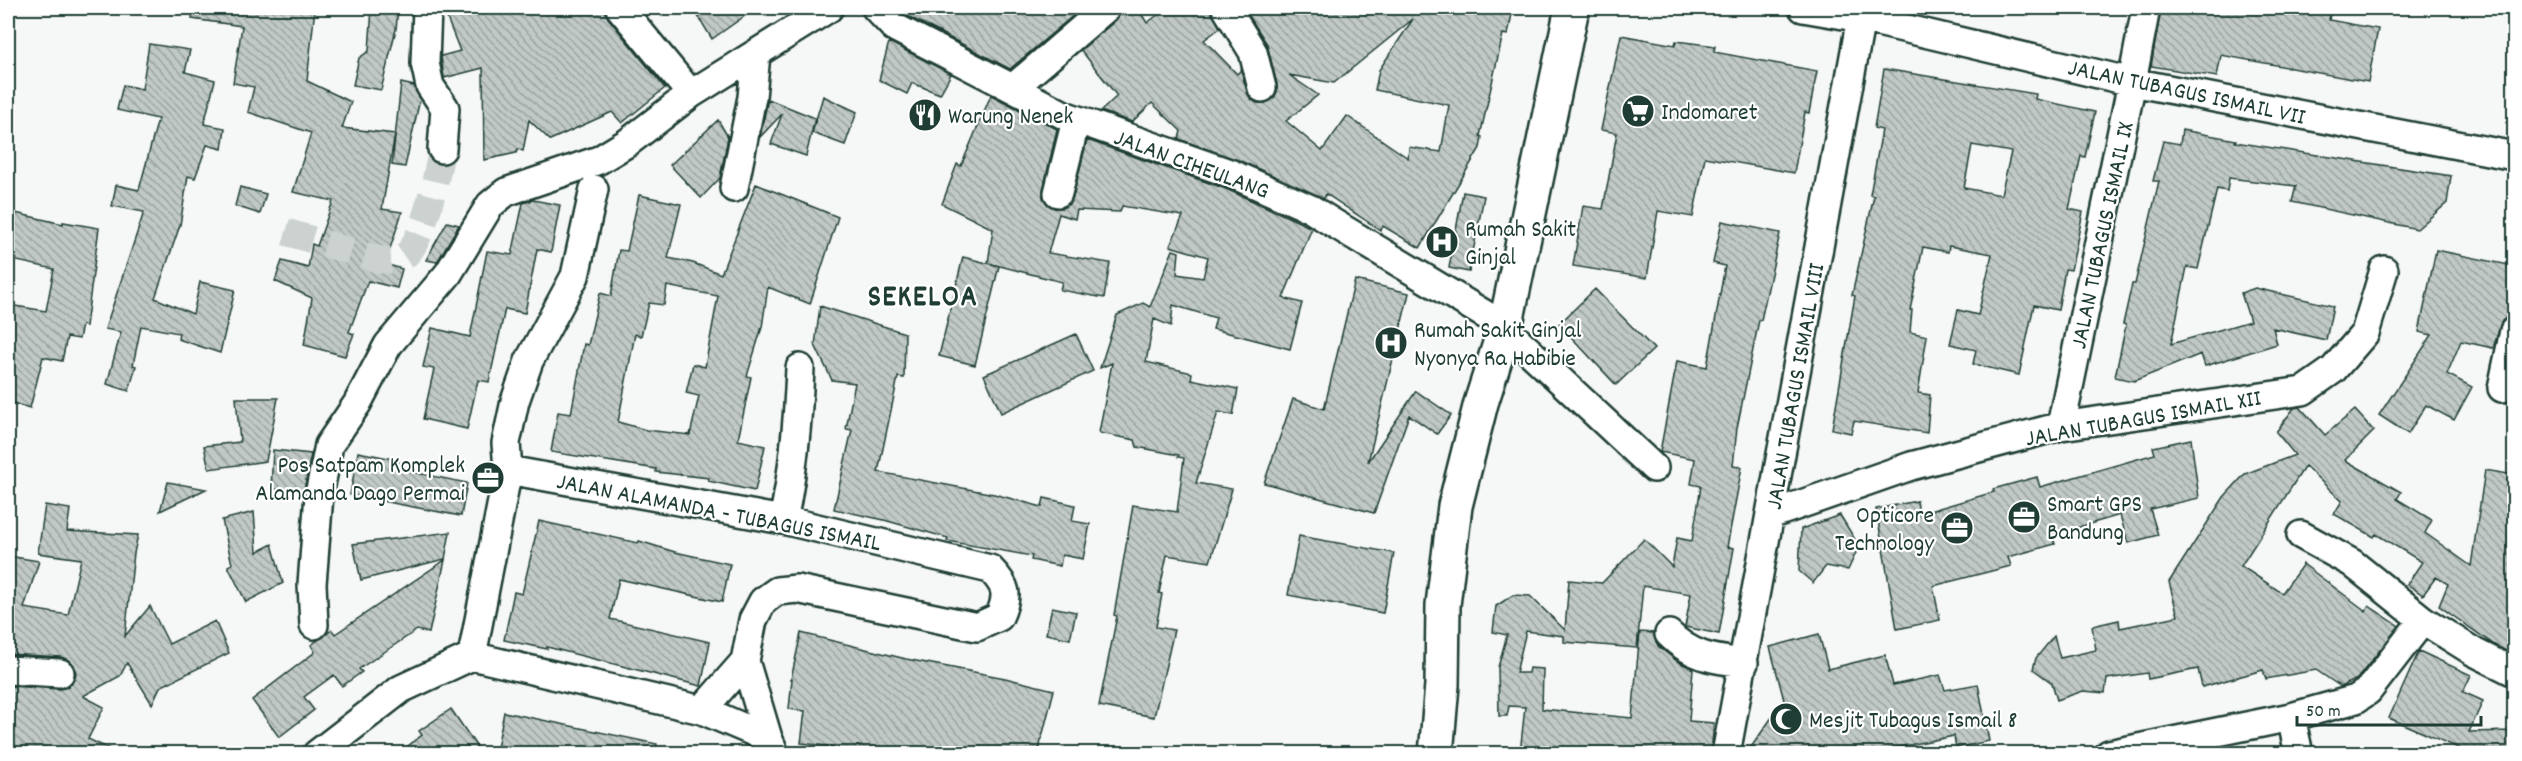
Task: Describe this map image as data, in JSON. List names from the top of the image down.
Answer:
{
  "streets": {
    "street": [
      "JALAN TUBAGUS ISMAIL VII",
      "JALAN CIHEULANG",
      "JALAN TUBAGUS ISMAIL IX",
      "JALAN TUBAGUS ISMAIL VIII",
      "JALAN TUBAGUS ISMAIL XII",
      "JALAN ALAMANDA - TUBAGUS ISMAIL"
    ]
  },
  "crossings": [
    ["JALAN TUBAGUS ISMAIL VII", "JALAN TUBAGUS ISMAIL IX"],
    ["JALAN TUBAGUS ISMAIL VII", "JALAN TUBAGUS ISMAIL VIII"],
    ["JALAN TUBAGUS ISMAIL IX", "JALAN TUBAGUS ISMAIL XII"],
    ["JALAN TUBAGUS ISMAIL VIII", "JALAN TUBAGUS ISMAIL XII"]
  ],
  "districts": ["SEKELOA"],
  "places": {
    "supermarket": ["Indomaret"],
    "restaurant": ["Warung Nenek"],
    "hospital": ["Rumah Sakit Ginjal", "Rumah Sakit Ginjal Nyonya Ra Habibie"],
    "office": ["Pos Satpam Komplek Alamanda Dago Permai", "Smart GPS Bandung", "Opticore Technology"],
    "mosque": ["Mesjit Tubagus Ismail 8"]
  },
  "scale_bar": "50 m"
}
